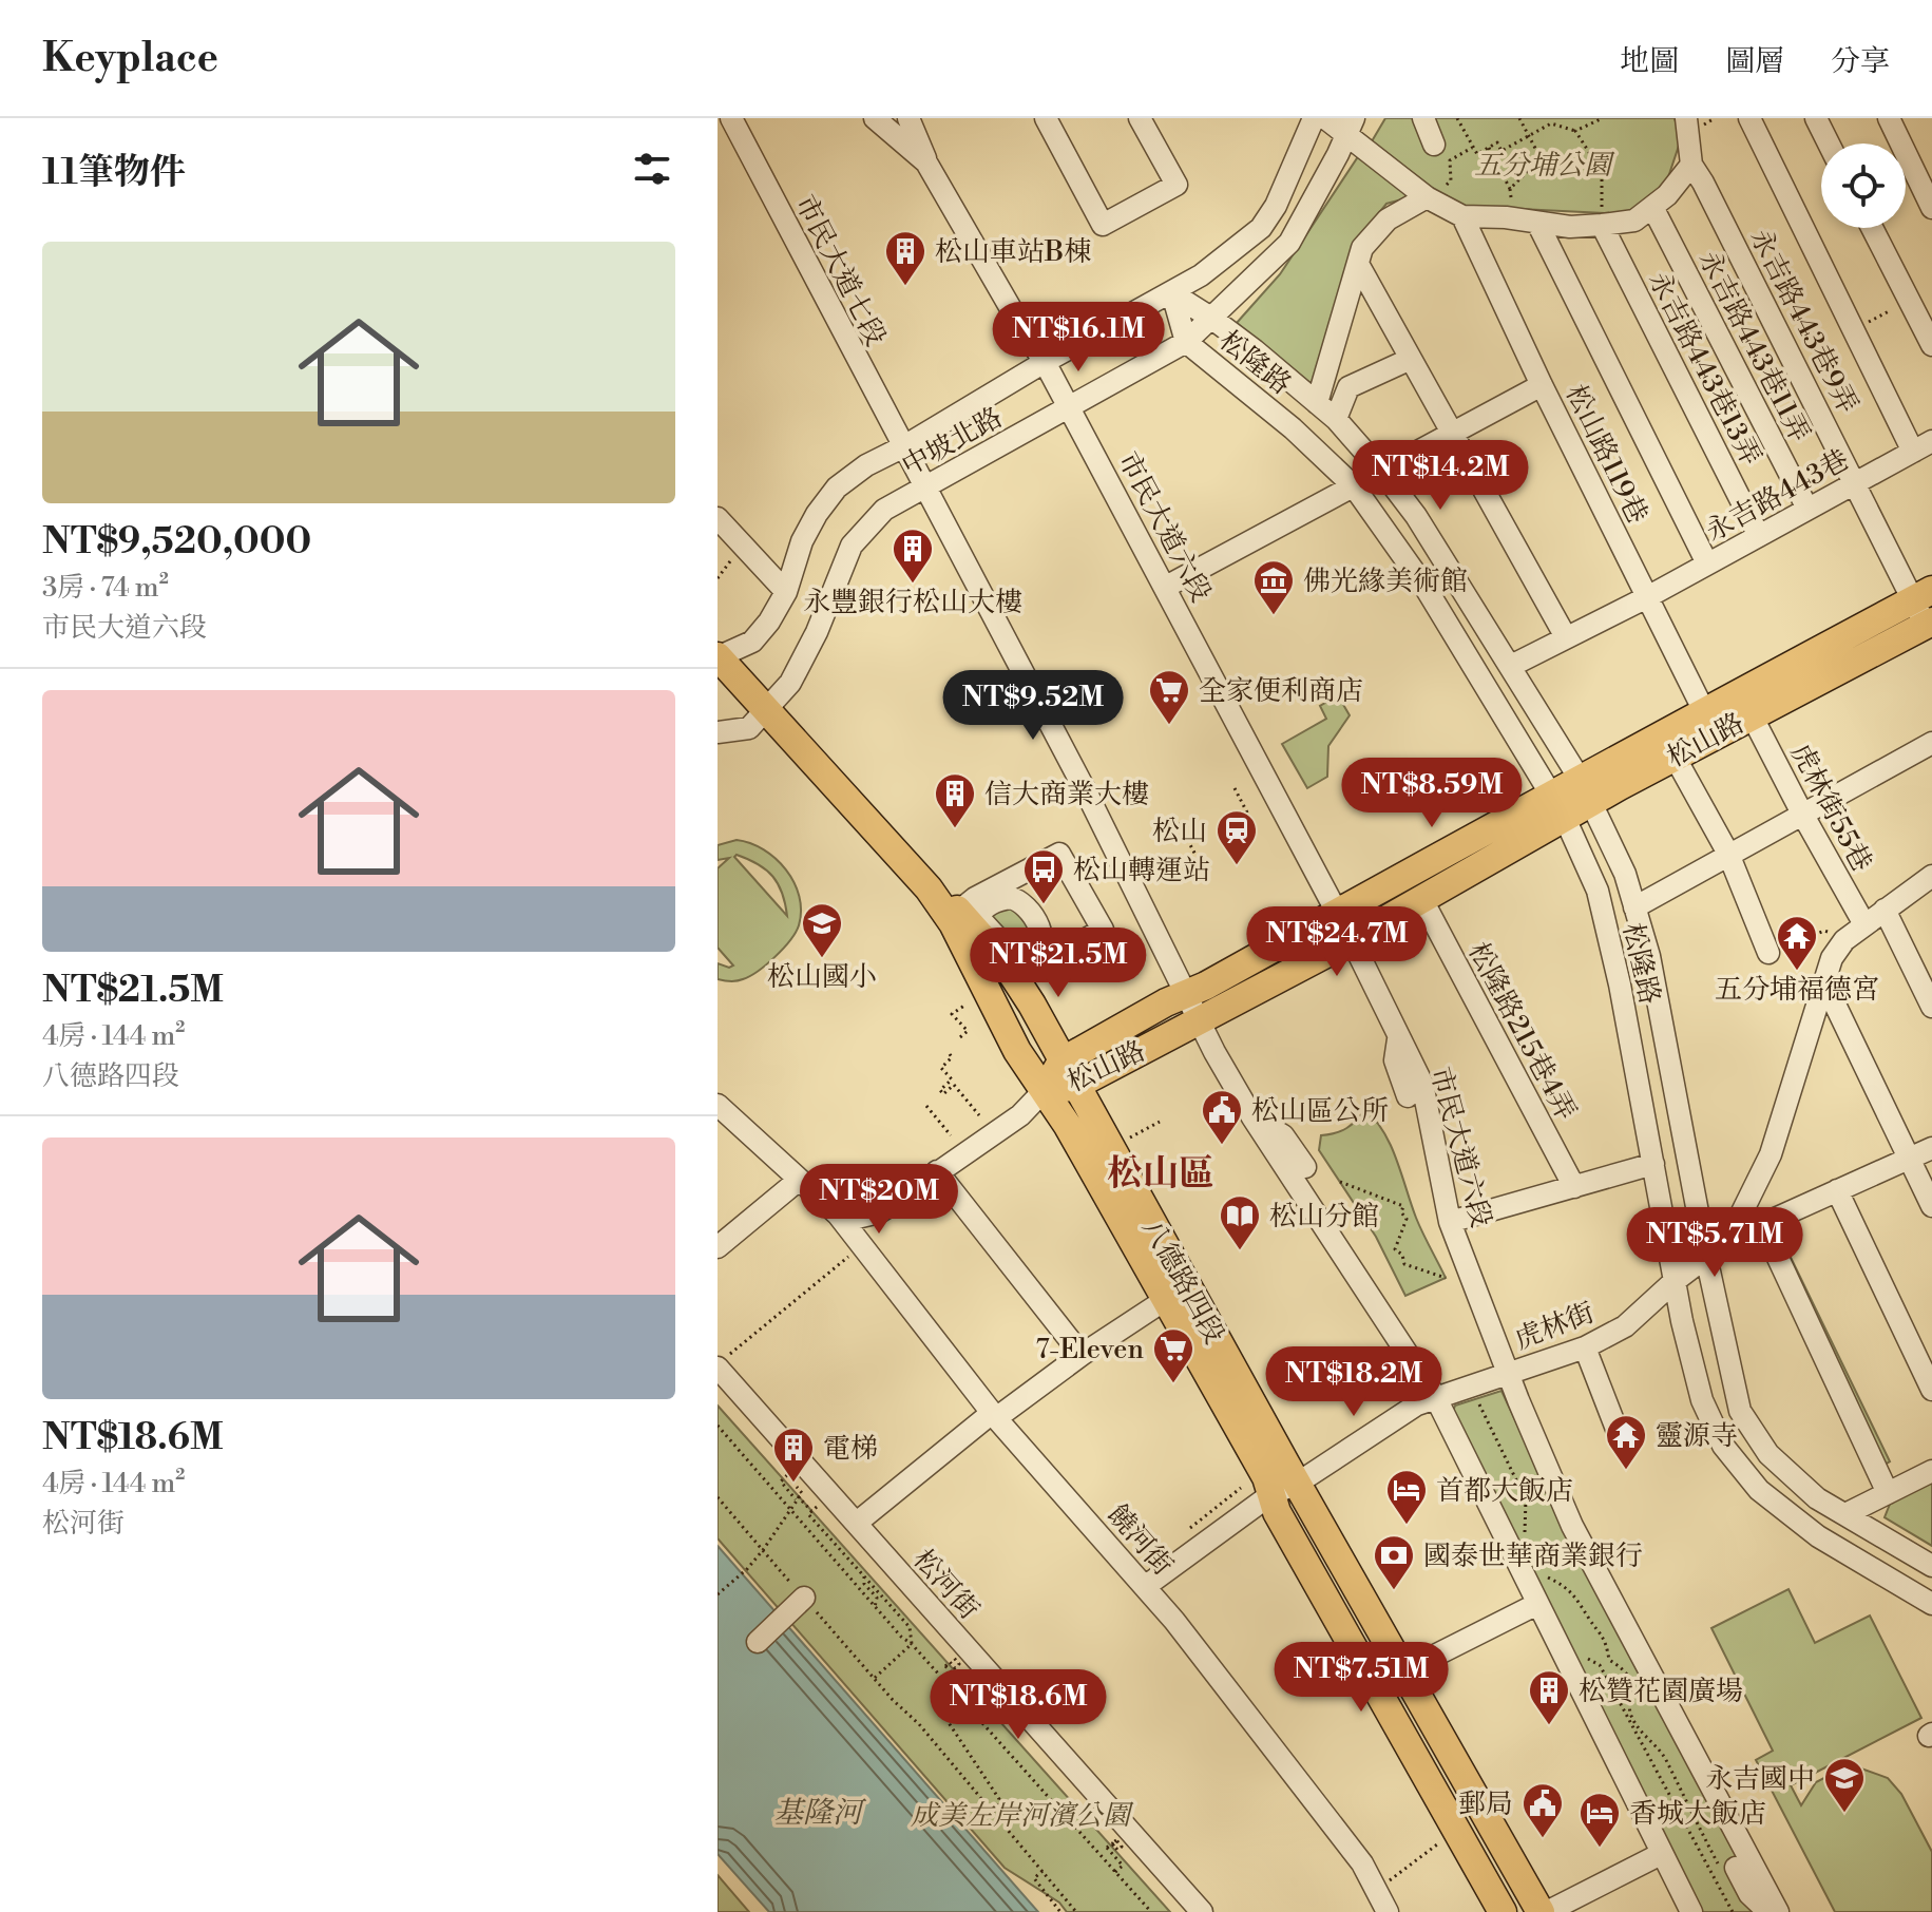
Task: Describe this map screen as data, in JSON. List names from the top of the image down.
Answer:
{
  "streets": {
    "main road": ["松山路", "八德路四段"],
    "street": [
      "市民大道七段",
      "永吉路443巷9弄",
      "永吉路443巷11弄",
      "松隆路",
      "永吉路443巷13弄",
      "中坡北路",
      "松山路119巷",
      "永吉路443巷",
      "市民大道六段",
      "虎林街55巷",
      "松隆路215巷4弄",
      "虎林街",
      "饒河街",
      "松河街"
    ]
  },
  "crossings": [
    ["市民大道七段", "中坡北路"],
    ["永吉路443巷9弄", "永吉路443巷"],
    ["永吉路443巷9弄", "松山路"],
    ["永吉路443巷11弄", "永吉路443巷"],
    ["松隆路", "中坡北路"],
    ["松隆路", "永吉路443巷"],
    ["松隆路", "松山路"],
    ["松隆路", "虎林街"],
    ["永吉路443巷13弄", "永吉路443巷"],
    ["中坡北路", "市民大道六段"],
    ["中坡北路", "八德路四段"],
    ["松山路119巷", "永吉路443巷"],
    ["松山路119巷", "松山路"],
    ["市民大道六段", "松山路"],
    ["市民大道六段", "虎林街"],
    ["松山路", "虎林街55巷"],
    ["松山路", "松隆路215巷4弄"],
    ["松山路", "八德路四段"],
    ["虎林街55巷", "虎林街"],
    ["八德路四段", "虎林街"],
    ["虎林街", "饒河街"]
  ],
  "districts": ["松山區"],
  "water": ["基隆河"],
  "parks": ["五分埔公園", "成美左岸河濱公園"],
  "places": {
    "building": [
      "松山車站B棟",
      "永豐銀行松山大樓",
      "信大商業大樓",
      "電梯",
      "松贊花園廣場"
    ],
    "museum": ["佛光緣美術館"],
    "supermarket": ["全家便利商店", "7-Eleven"],
    "station": ["松山"],
    "bus stop": ["松山轉運站"],
    "school or university": ["松山國小", "永吉國中"],
    "temple": ["五分埔福德宮", "靈源寺"],
    "public building": ["松山區公所", "郵局"],
    "library": ["松山分館"],
    "hotel": ["首都大飯店", "香城大飯店"],
    "bank": ["國泰世華商業銀行"]
  },
  "page": {
    "header": "Keyplace",
    "nav": ["地圖", "圖層", "分享"],
    "heading": "11筆物件",
    "list": [
      {
        "name": "NT$9,520,000",
        "note": "3房 · 74 m² · 市民大道六段"
      },
      {
        "name": "NT$21.5M",
        "note": "4房 · 144 m² · 八德路四段"
      },
      {
        "name": "NT$18.6M",
        "note": "4房 · 144 m² · 松河街"
      }
    ],
    "price": [
      "NT$16.1M",
      "NT$14.2M",
      "NT$9.52M",
      "NT$8.59M",
      "NT$24.7M",
      "NT$21.5M",
      "NT$20M",
      "NT$5.71M",
      "NT$18.2M",
      "NT$7.51M",
      "NT$18.6M"
    ]
  }
}
